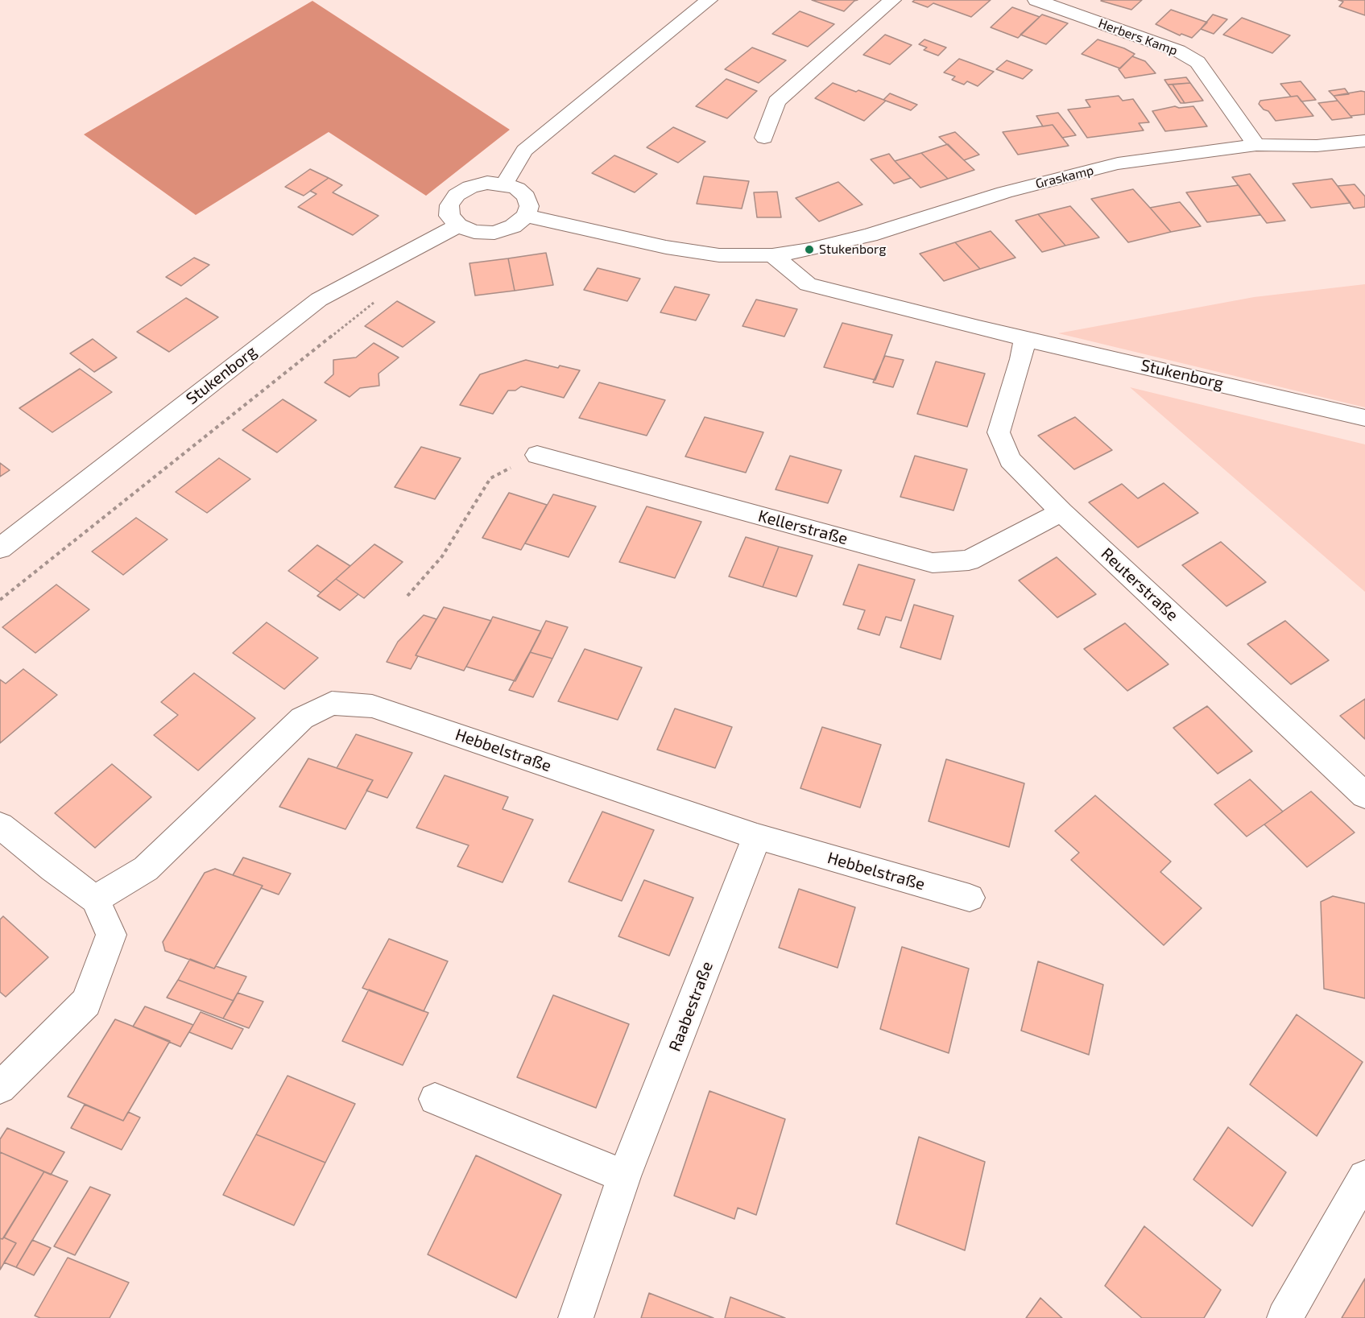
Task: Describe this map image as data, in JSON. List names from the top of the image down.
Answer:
{
  "streets": {
    "street": [
      "Herbers Kamp",
      "Graskamp",
      "Stukenborg",
      "Kellerstraße",
      "Reuterstraße",
      "Hebbelstraße",
      "Raabestraße"
    ]
  },
  "crossings": [
    ["Herbers Kamp", "Graskamp"],
    ["Graskamp", "Stukenborg"],
    ["Stukenborg", "Reuterstraße"],
    ["Kellerstraße", "Reuterstraße"],
    ["Hebbelstraße", "Raabestraße"]
  ],
  "places": ["Stukenborg"]
}
